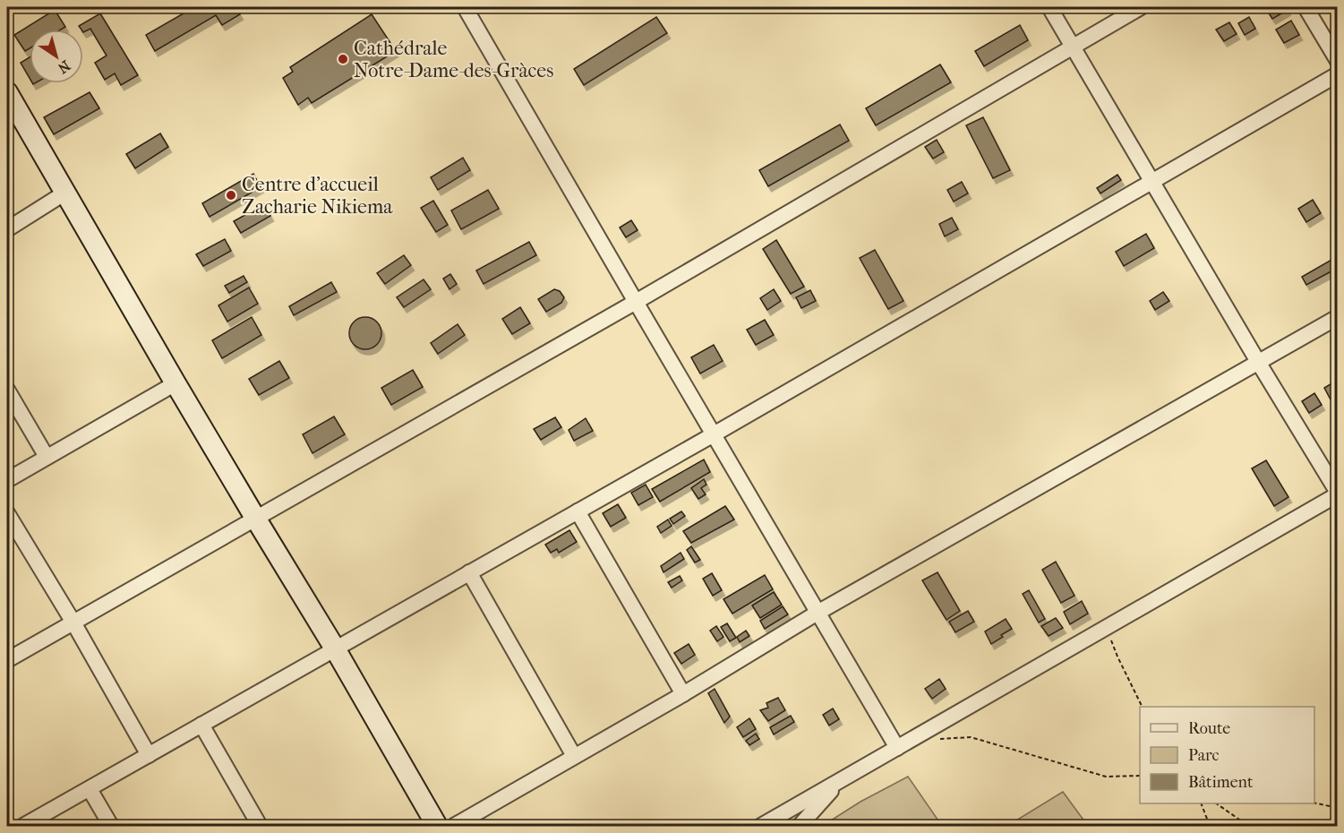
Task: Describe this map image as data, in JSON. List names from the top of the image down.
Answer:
{
  "places": ["Cathédrale Notre-Dame-des-Gràces", "Centre d'accueil Zacharie Nikiema"],
  "legend": ["Route", "Parc", "Bâtiment"],
  "north": "bottom right"
}
